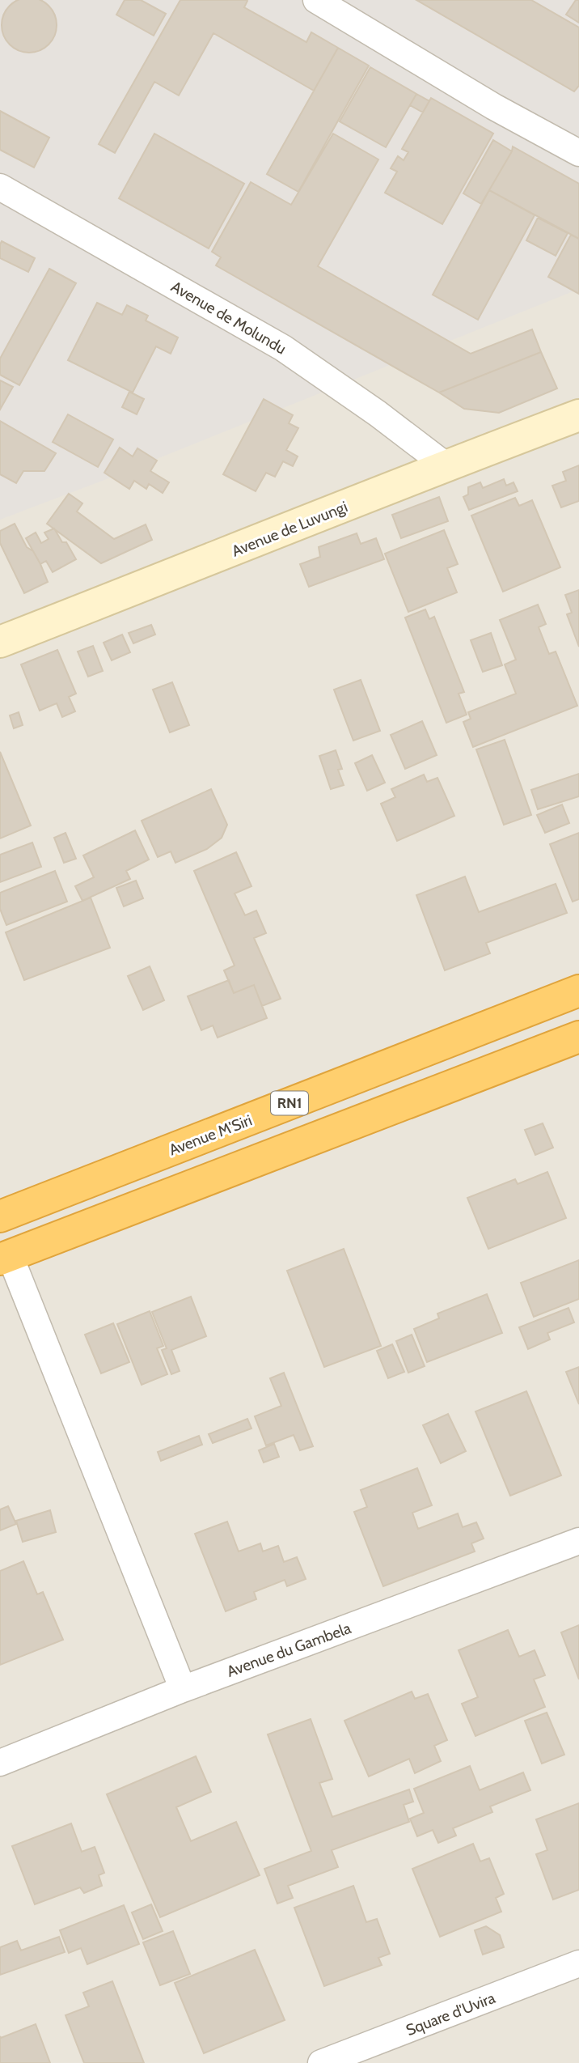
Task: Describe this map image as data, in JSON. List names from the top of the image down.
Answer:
{
  "streets": {
    "highway": ["RN1", "Avenue M'Siri"],
    "street": [
      "Avenue de Molundu",
      "Avenue de Luvungi",
      "Avenue du Gambela",
      "Square d'Uvira"
    ]
  },
  "crossings": [
    ["Avenue de Molundu", "Avenue de Luvungi"]
  ]
}
